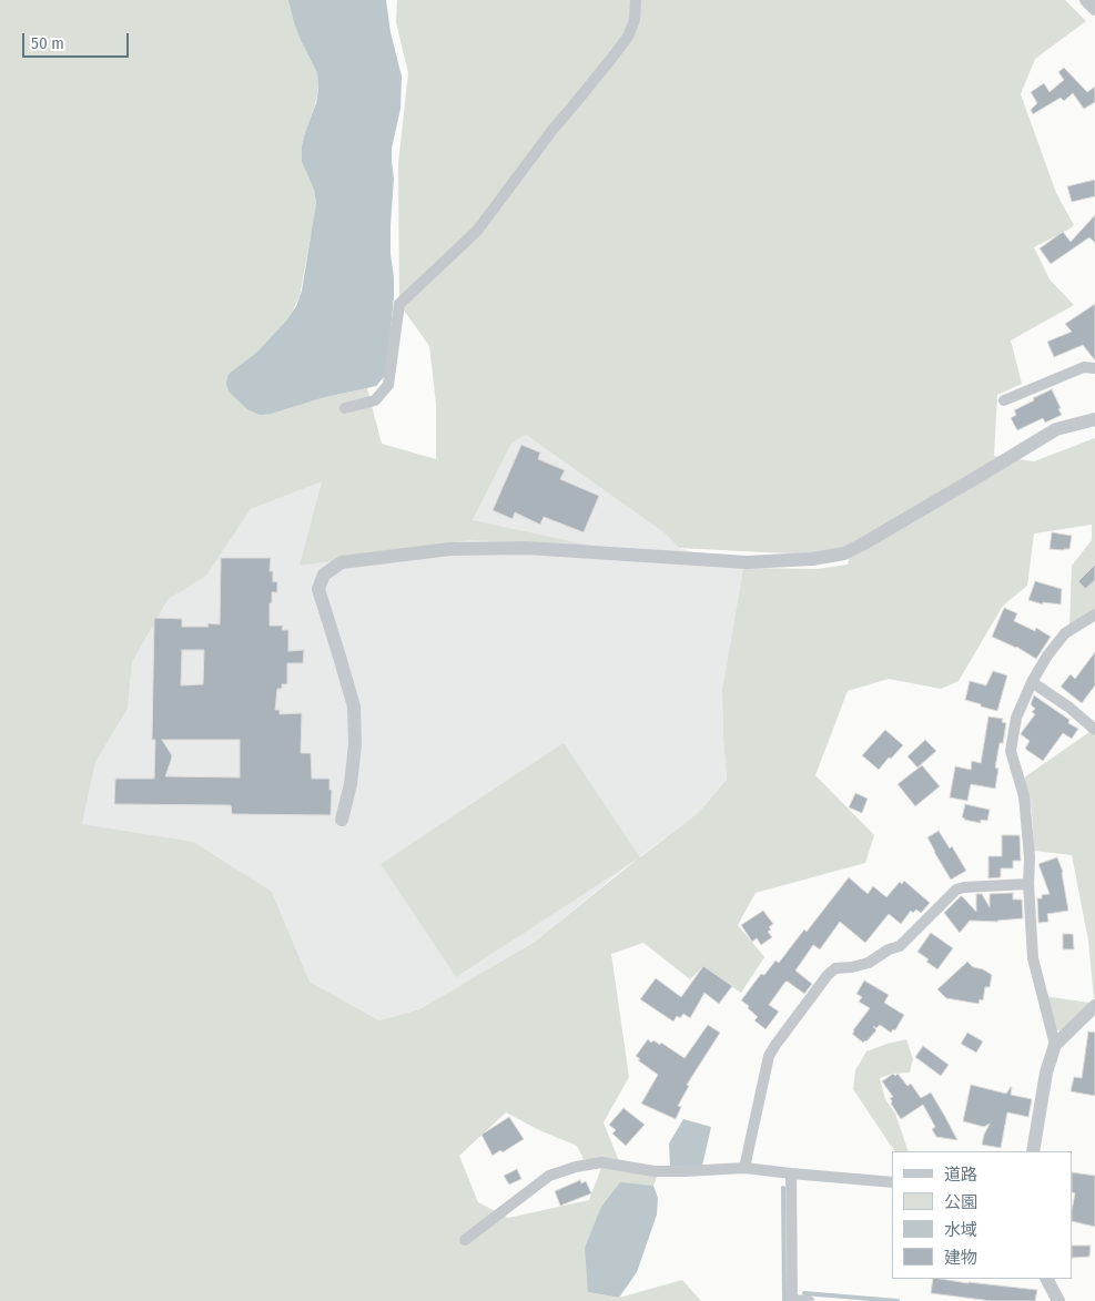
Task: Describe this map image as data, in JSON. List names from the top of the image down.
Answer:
{
  "legend": [
    "道路",
    "公園",
    "水域",
    "建物"
  ],
  "scale_bar": "50 m"
}
